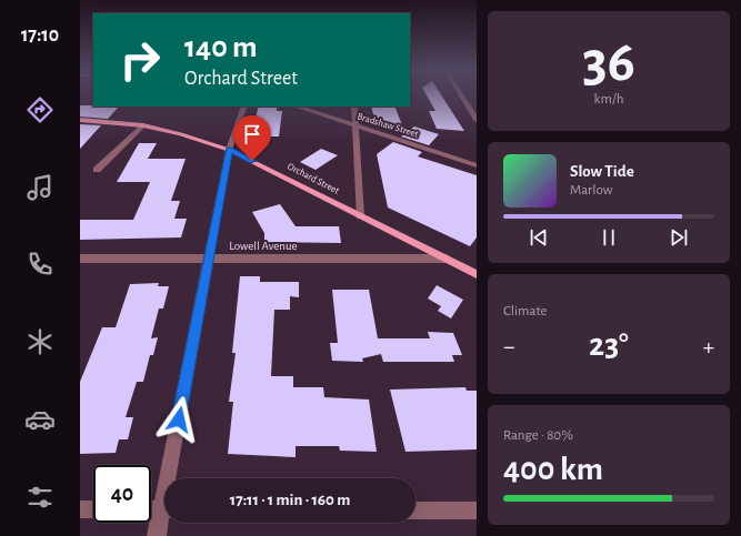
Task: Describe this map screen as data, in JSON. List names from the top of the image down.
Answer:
{
  "streets": {
    "main road": ["Orchard Street"],
    "street": ["Bradshaw Street", "Lowell Avenue"]
  },
  "crossings": [
    ["Orchard Street", "Lowell Avenue"]
  ],
  "page": {
    "tabs": "17:10",
    "tile": [
      ["36", "km/h"],
      "Climate",
      ["Range · 80%", "400 km"]
    ],
    "turn": ["140 m", "Orchard Street"],
    "song": ["Slow Tide", "Marlow"],
    "heat": ["−", "23°", "+"],
    "limit": "40",
    "trip": "17:11 · 1 min · 160 m"
  }
}
